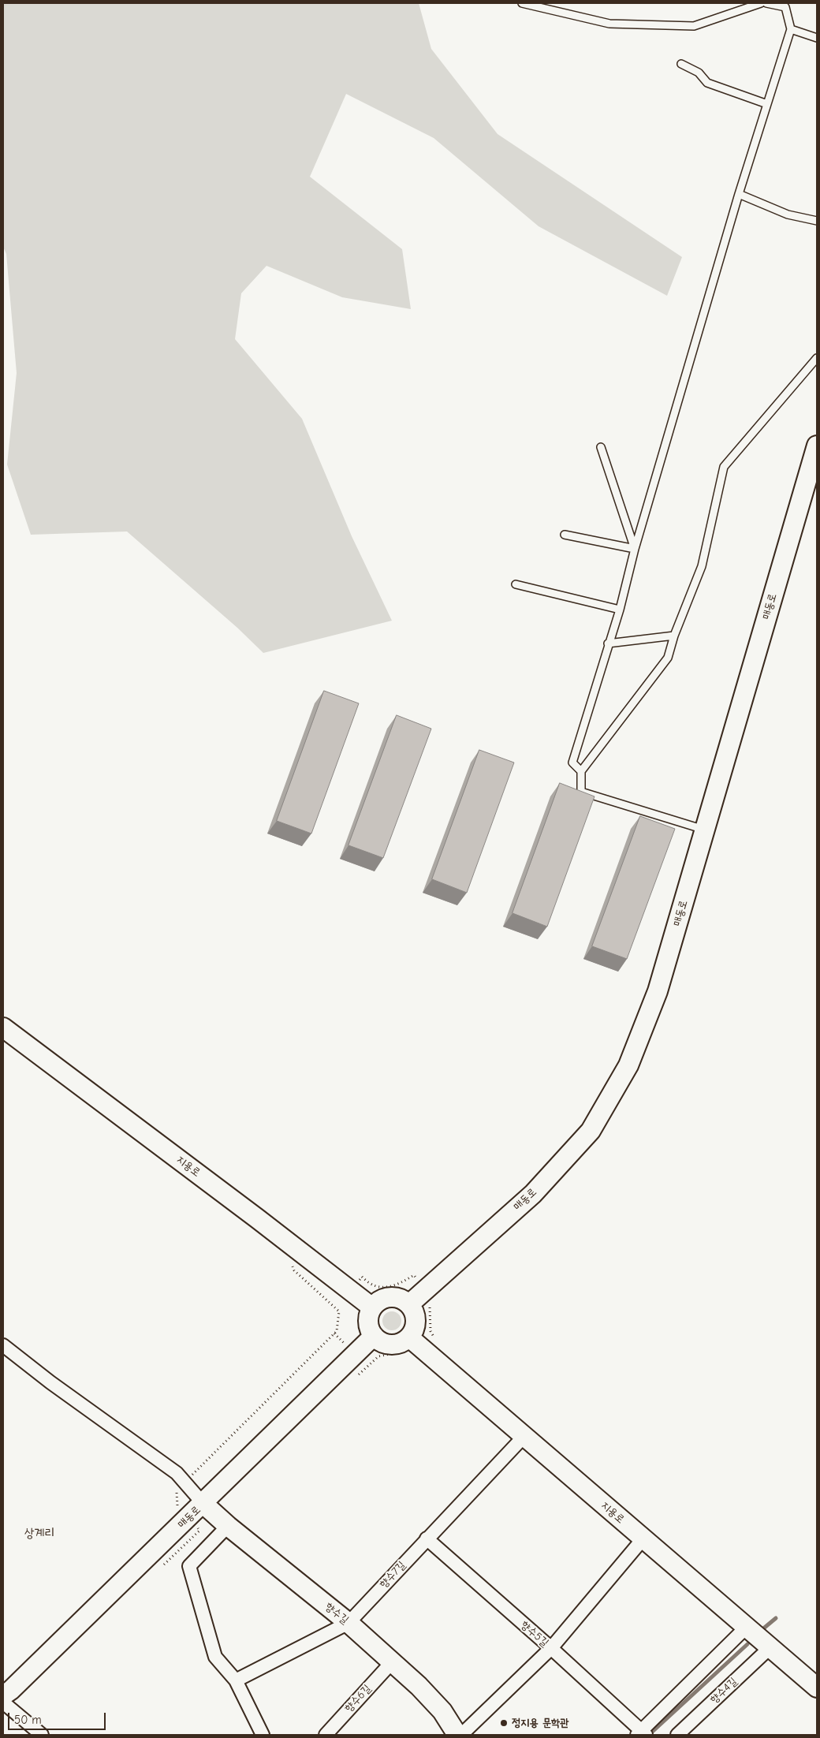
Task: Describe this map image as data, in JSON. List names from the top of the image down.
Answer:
{
  "streets": {
    "street": [
      "매동로",
      "지용로",
      "향수7길",
      "향수길",
      "향수5길",
      "향수4길",
      "향수6길"
    ]
  },
  "crossings": [
    ["매동로", "지용로"],
    ["매동로", "향수길"],
    ["지용로", "향수7길"],
    ["지용로", "향수5길"],
    ["지용로", "향수4길"],
    ["향수7길", "향수길"],
    ["향수7길", "향수5길"],
    ["향수길", "향수6길"]
  ],
  "districts": ["상계리"],
  "places": ["정지용 문학관"],
  "scale_bar": "50 m"
}
